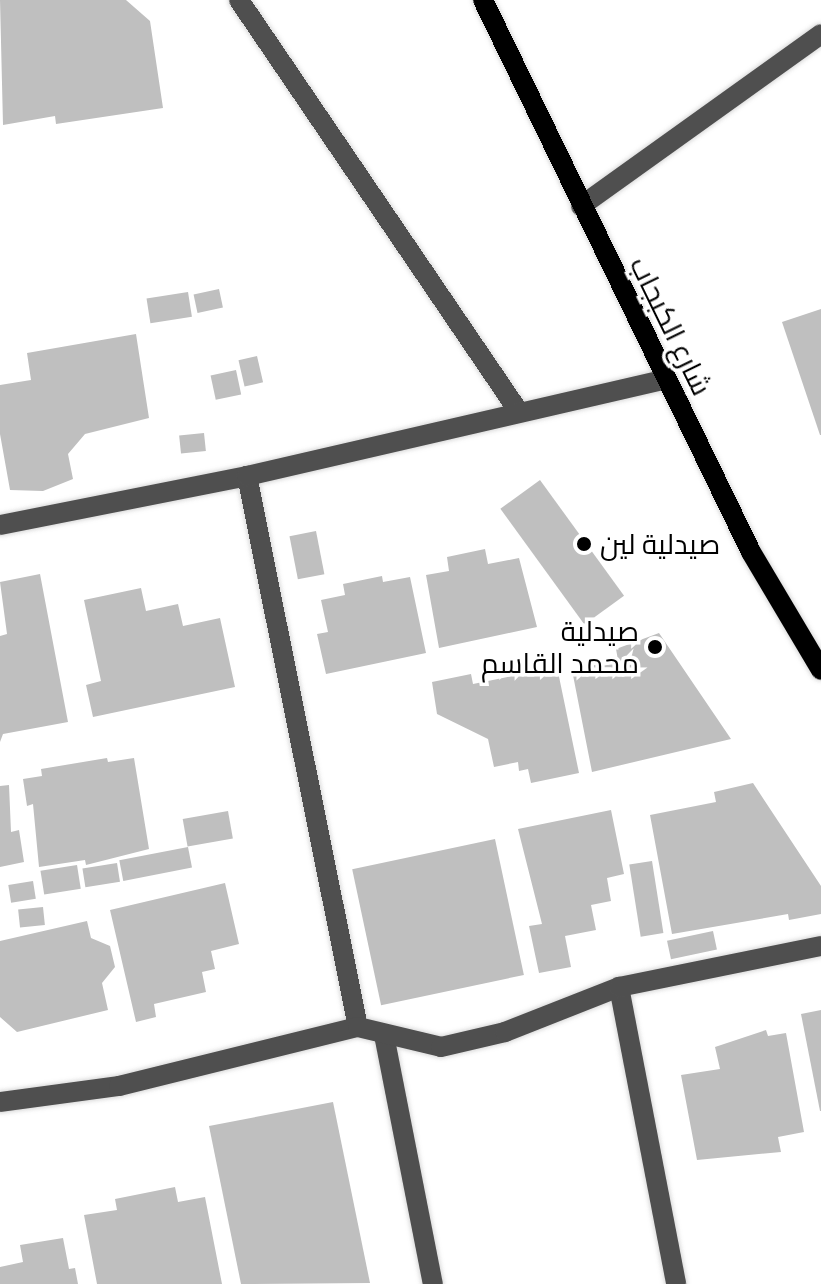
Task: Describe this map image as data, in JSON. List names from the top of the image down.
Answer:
{
  "streets": {
    "main road": ["شارع الكبجاب"]
  },
  "places": ["صيدلية لين", "صيدلية محمد القاسم"]
}
